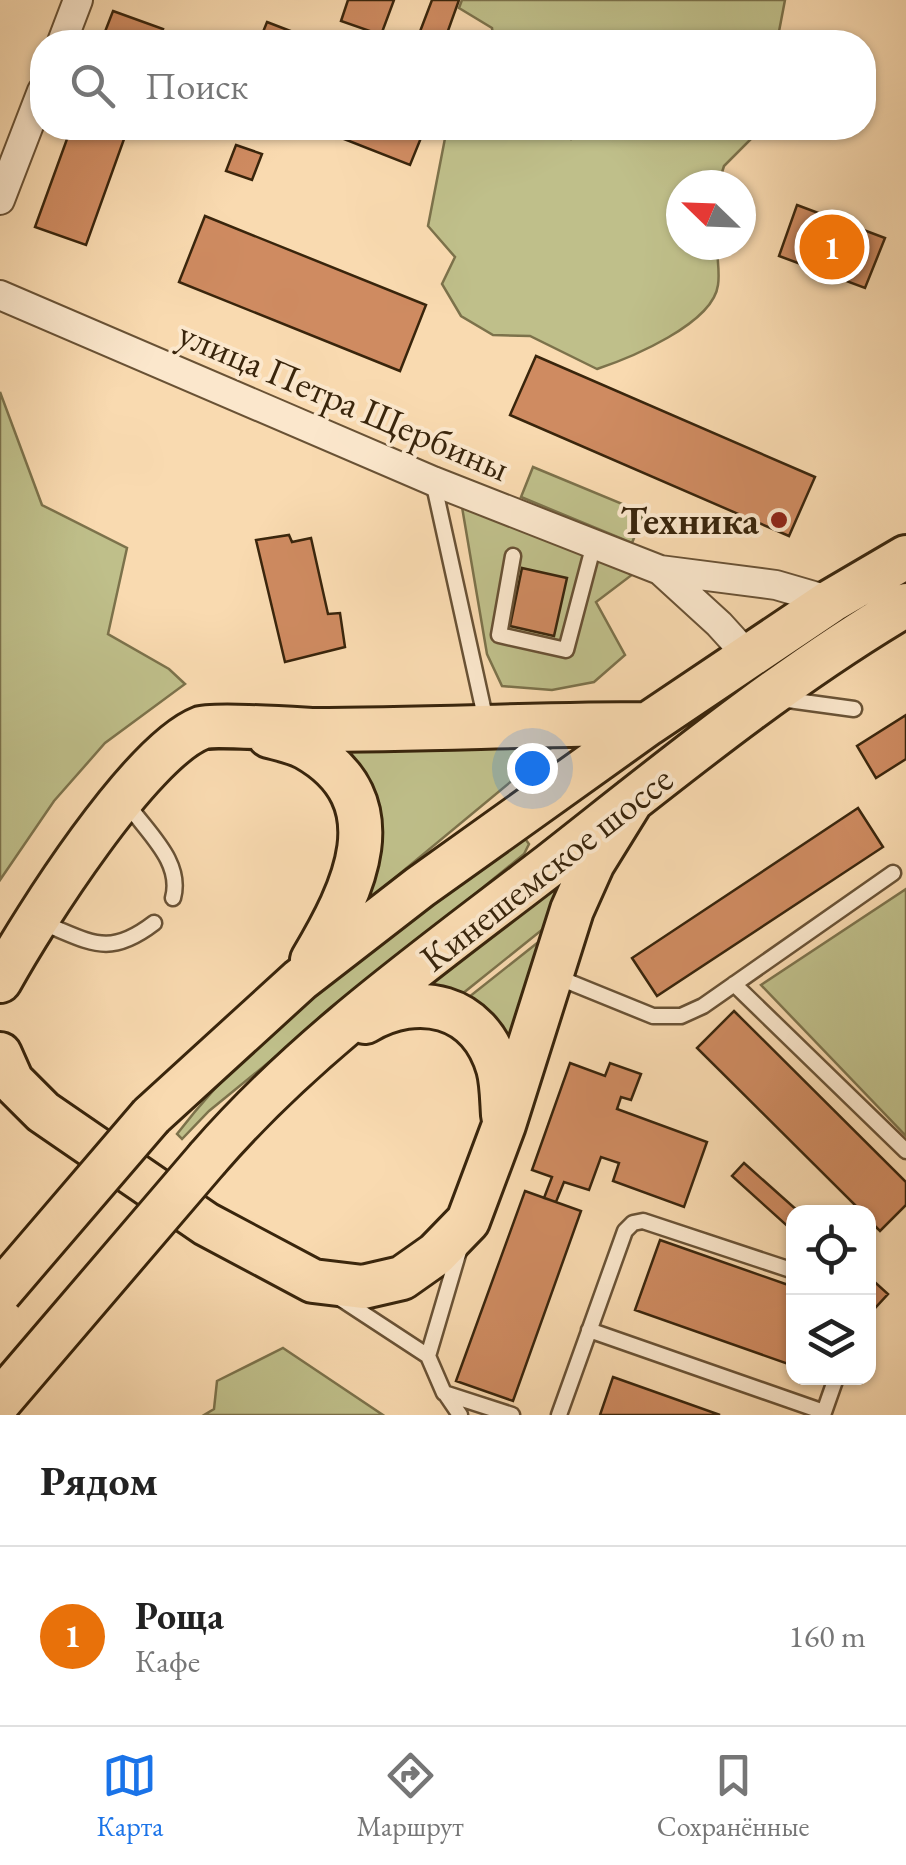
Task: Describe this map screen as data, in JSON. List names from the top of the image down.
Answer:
{
  "streets": {
    "main road": ["Кинешемское шоссе"],
    "street": ["улица Петра Щербины"]
  },
  "places": ["Техника"],
  "north": "top left",
  "page": {
    "search": "Поиск",
    "pins": "1",
    "heading": "Рядом",
    "list": [
      {
        "mark": "1",
        "name": "Роща",
        "note": "Кафе",
        "value": "160 m"
      }
    ],
    "nav": ["Карта", "Маршрут", "Сохранённые"]
  }
}
